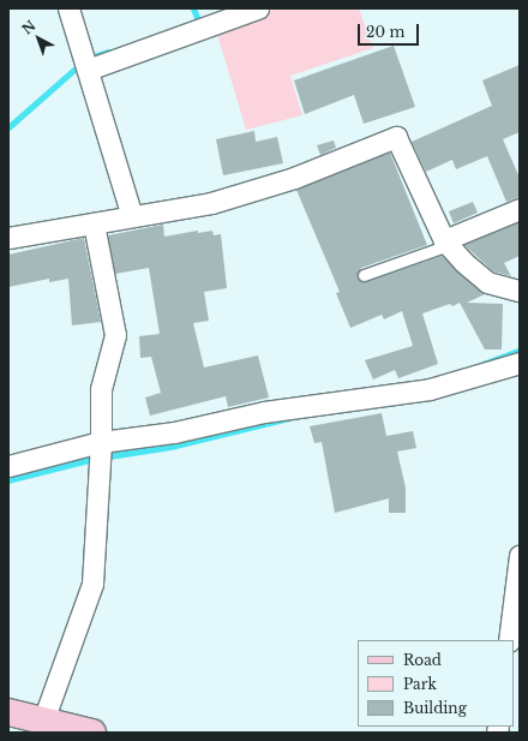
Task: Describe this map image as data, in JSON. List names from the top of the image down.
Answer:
{
  "legend": ["Road", "Park", "Building"],
  "scale_bar": "20 m",
  "north": "top left"
}
